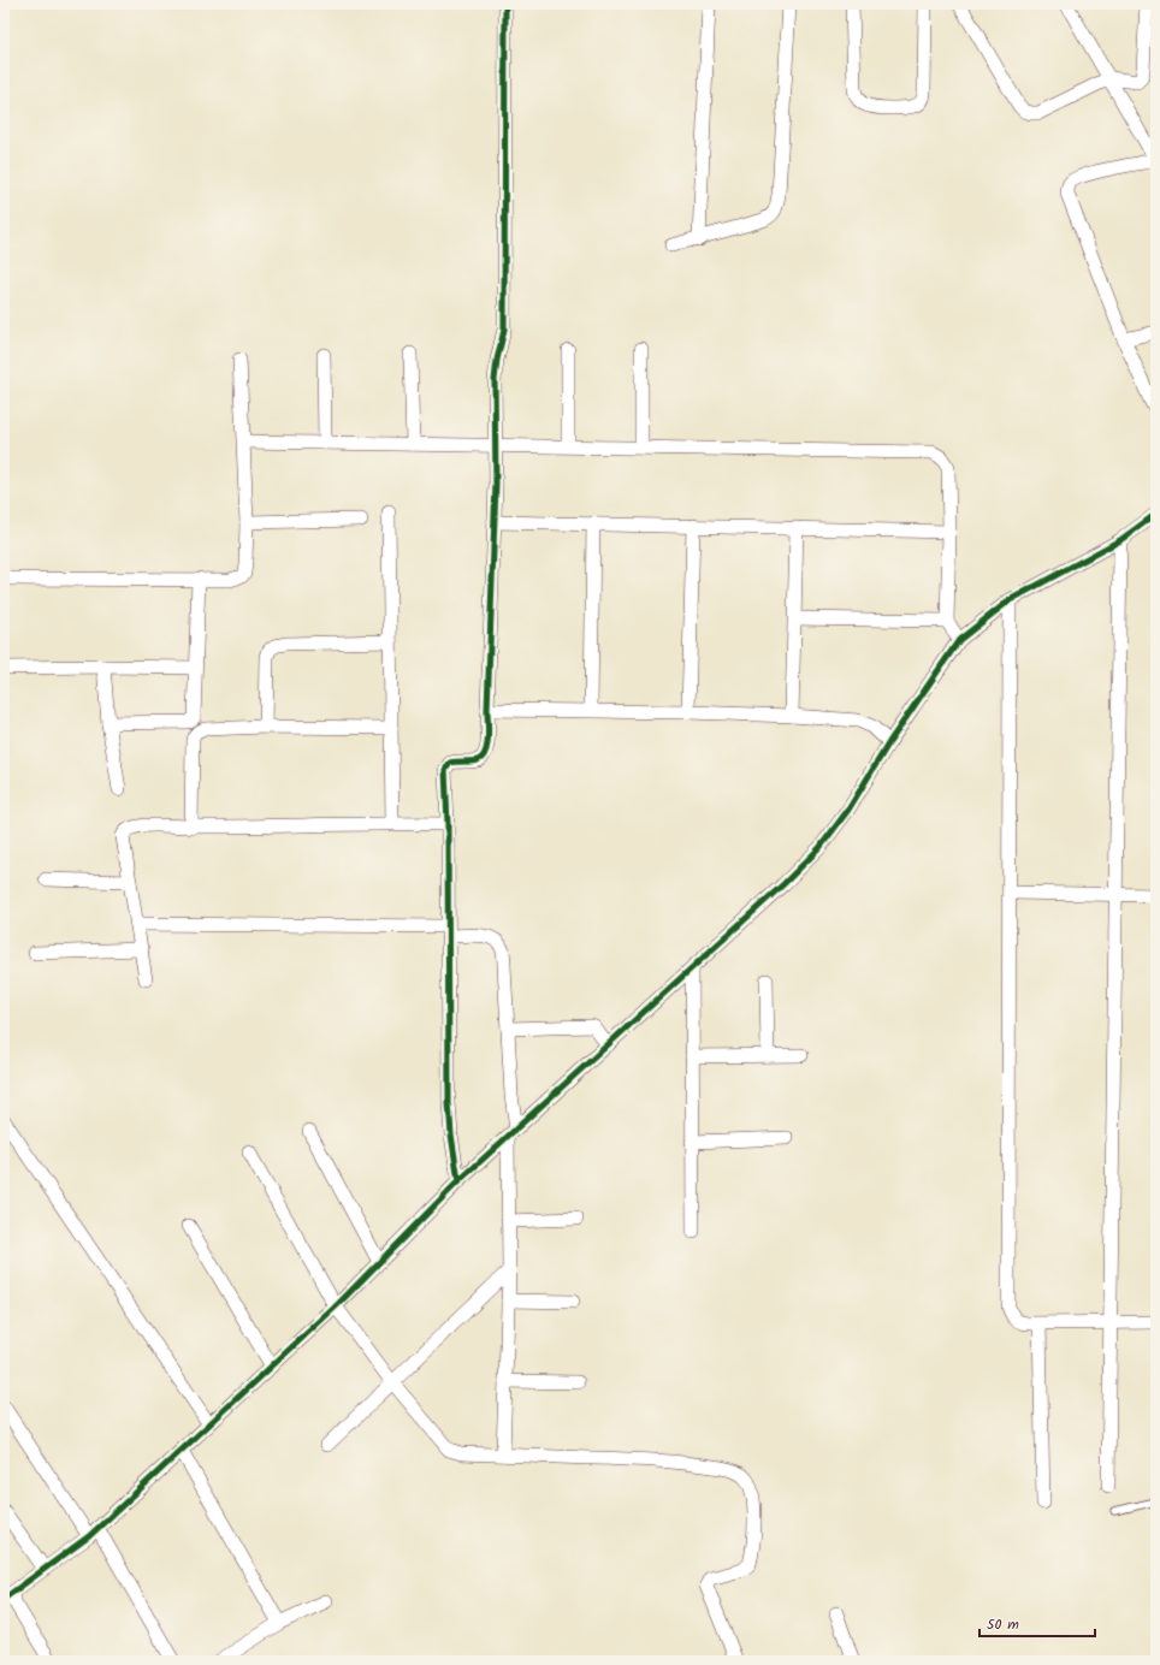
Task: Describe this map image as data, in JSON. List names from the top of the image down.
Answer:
{
  "scale_bar": "50 m"
}
